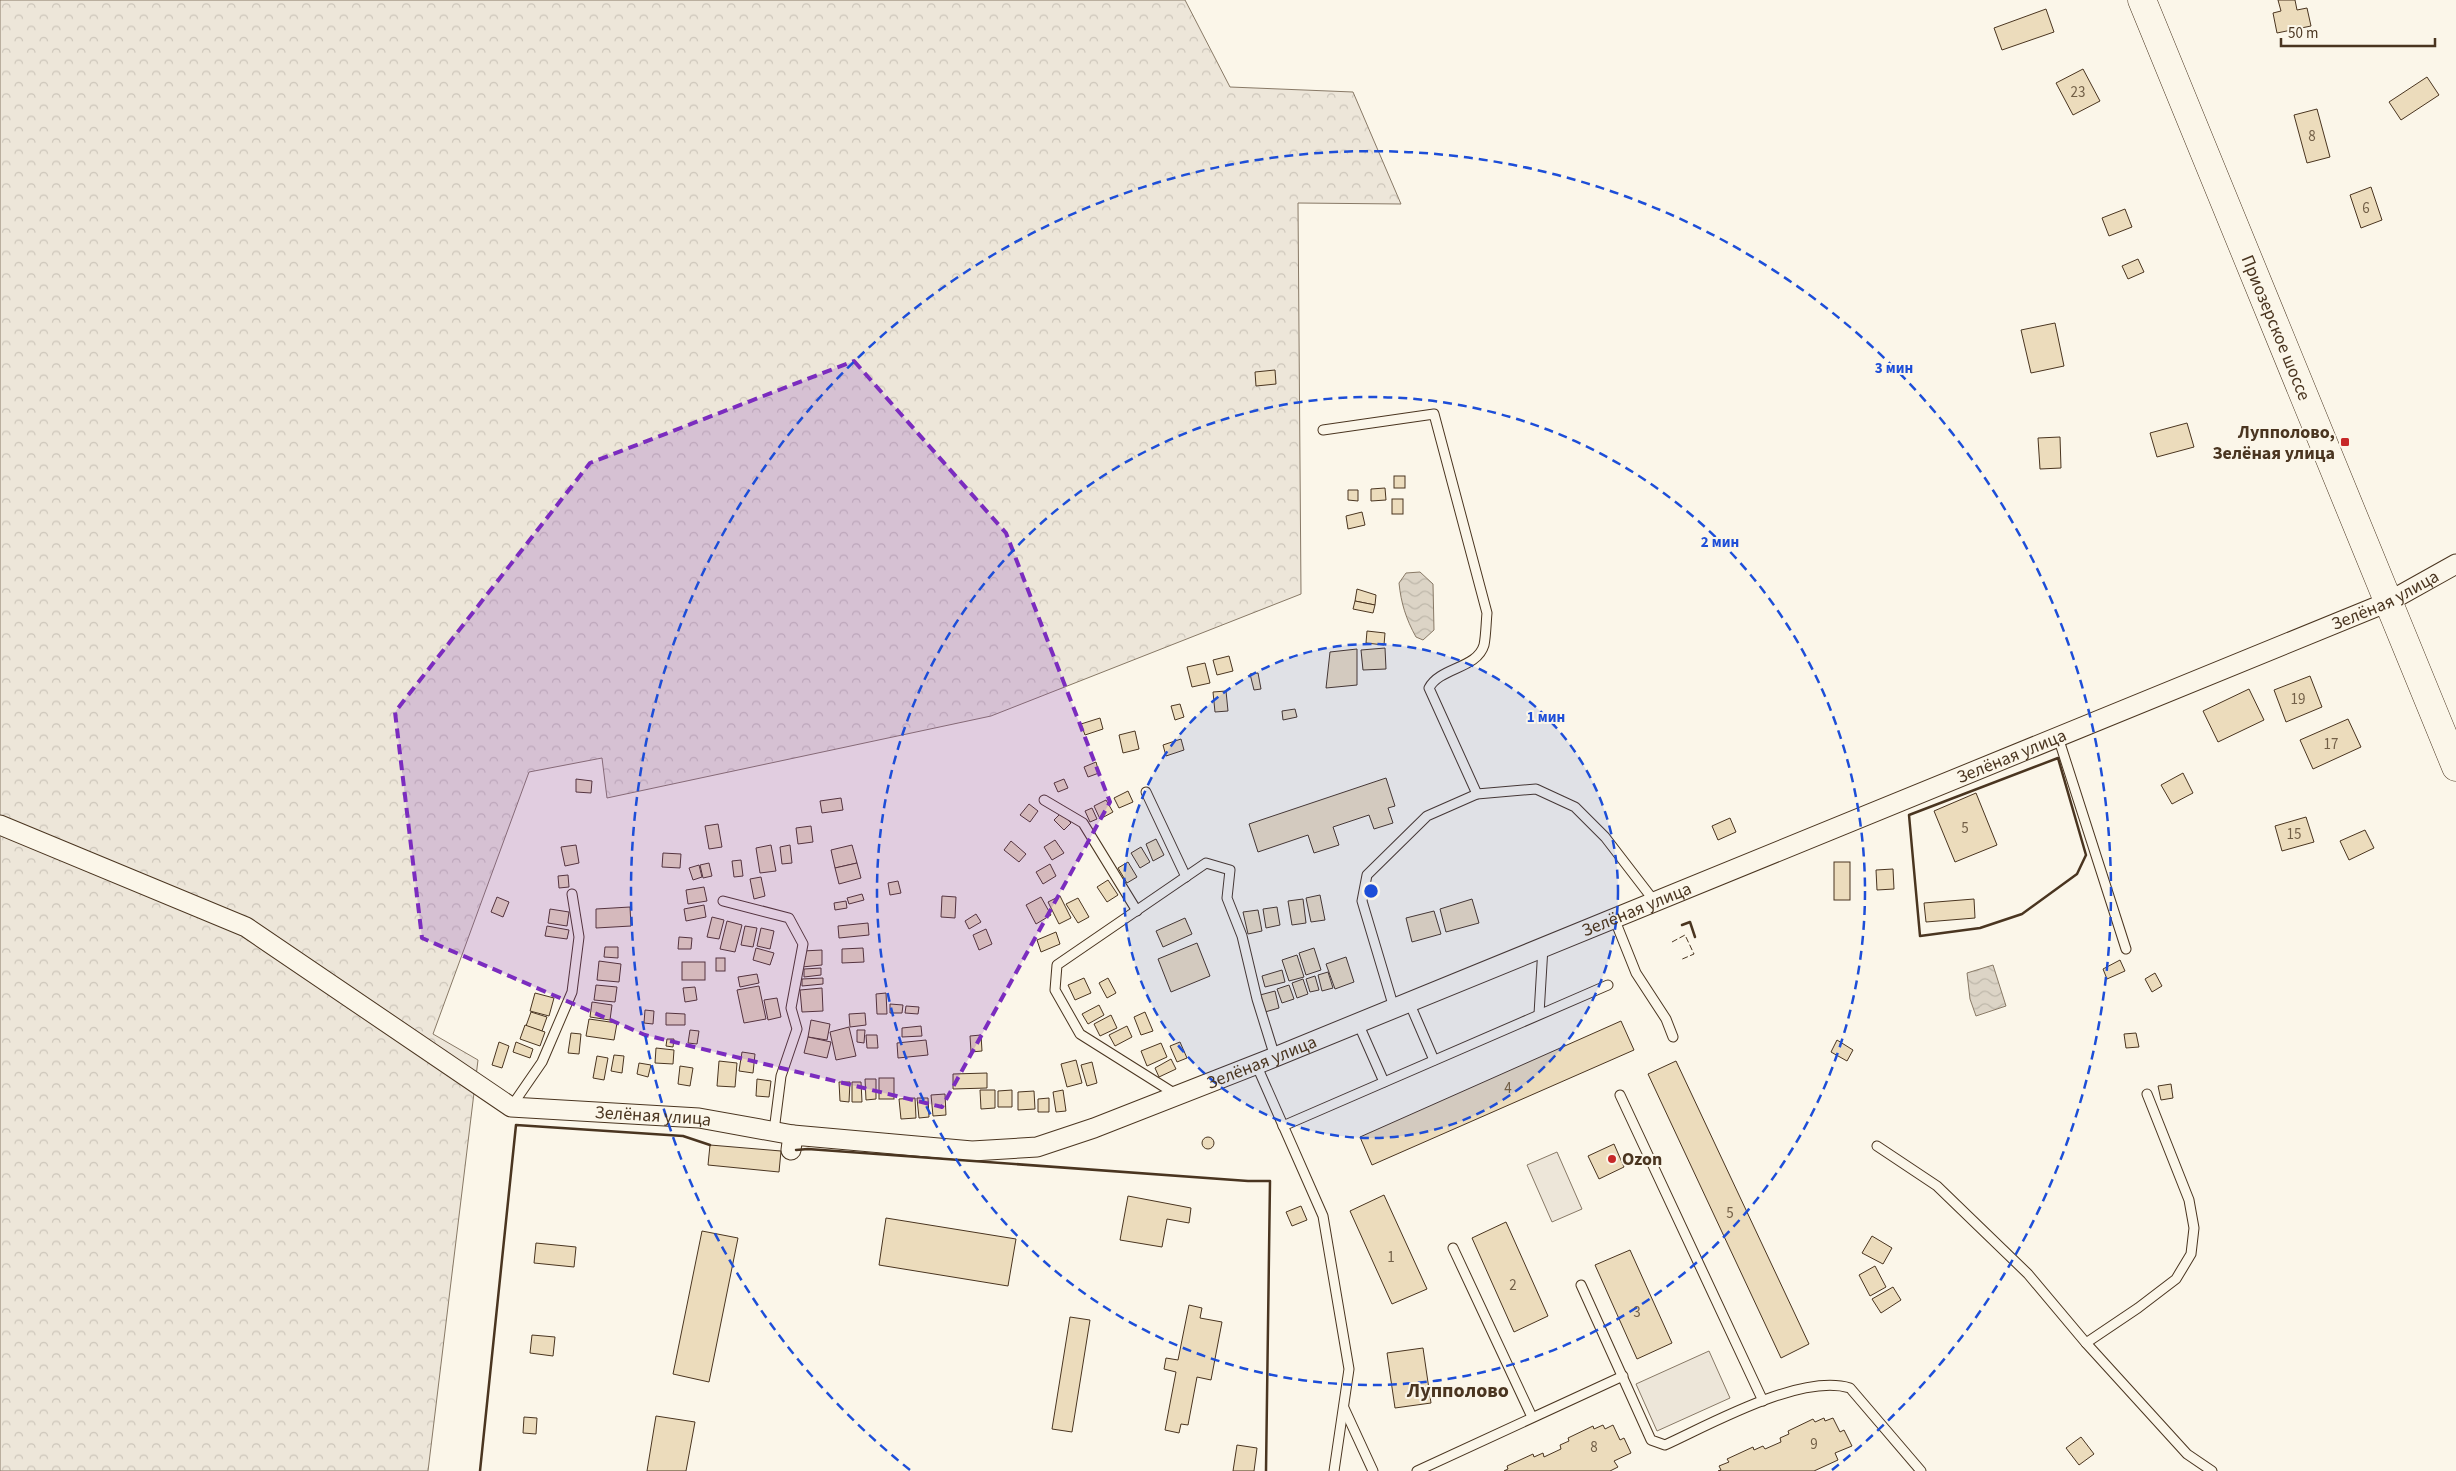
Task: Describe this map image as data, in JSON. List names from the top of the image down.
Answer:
{
  "streets": {
    "main road": ["Приозерское шоссе"],
    "street": ["Зелёная улица"]
  },
  "crossings": [
    ["Приозерское шоссе", "Зелёная улица"]
  ],
  "districts": ["Лупполово"],
  "places": {
    "transit": ["Лупполово, Зелёная улица"],
    "other": ["Ozon"]
  },
  "house_numbers": [
    "23",
    "8",
    "6",
    "19",
    "17",
    "5",
    "15",
    "4",
    "5",
    "1",
    "2",
    "3",
    "9",
    "8"
  ],
  "scale_bar": "50 m",
  "rings": ["3 мин", "2 мин", "1 мин"]
}
